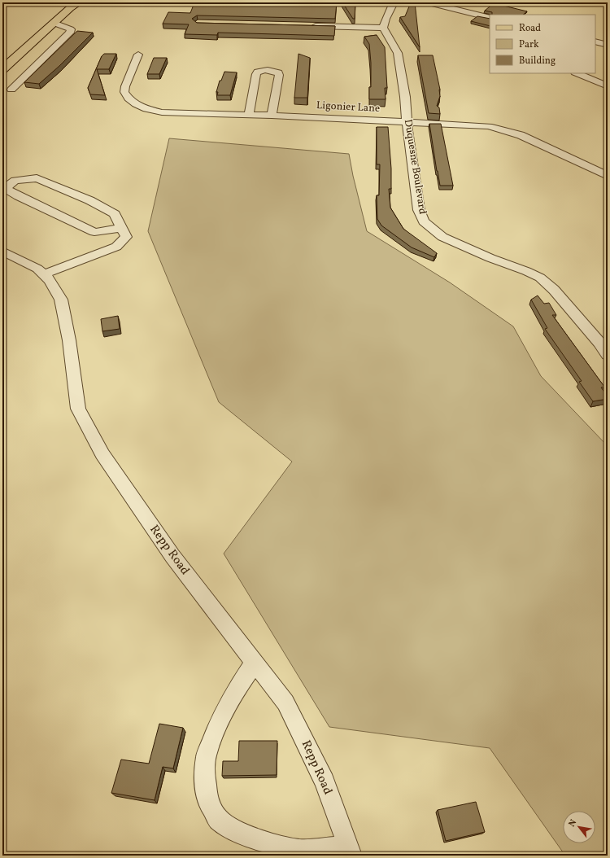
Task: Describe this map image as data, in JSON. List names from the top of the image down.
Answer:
{
  "streets": {
    "street": ["Ligonier Lane", "Duquesne Boulevard", "Repp Road"]
  },
  "crossings": [
    ["Ligonier Lane", "Duquesne Boulevard"]
  ],
  "legend": ["Road", "Park", "Building"],
  "north": "top left"
}
